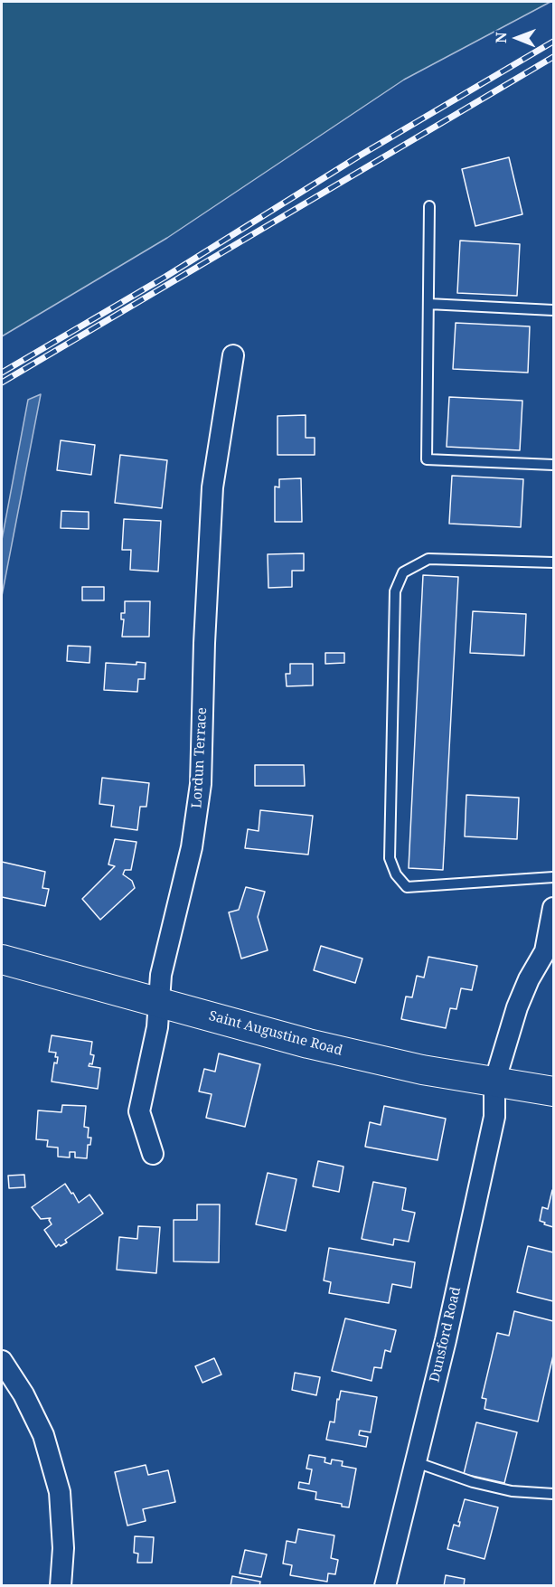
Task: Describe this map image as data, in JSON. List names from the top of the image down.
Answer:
{
  "streets": {
    "main road": ["Saint Augustine Road"],
    "street": ["Lordun Terrace", "Dunsford Road"]
  },
  "crossings": [
    ["Lordun Terrace", "Saint Augustine Road"],
    ["Saint Augustine Road", "Dunsford Road"]
  ],
  "north": "left"
}
